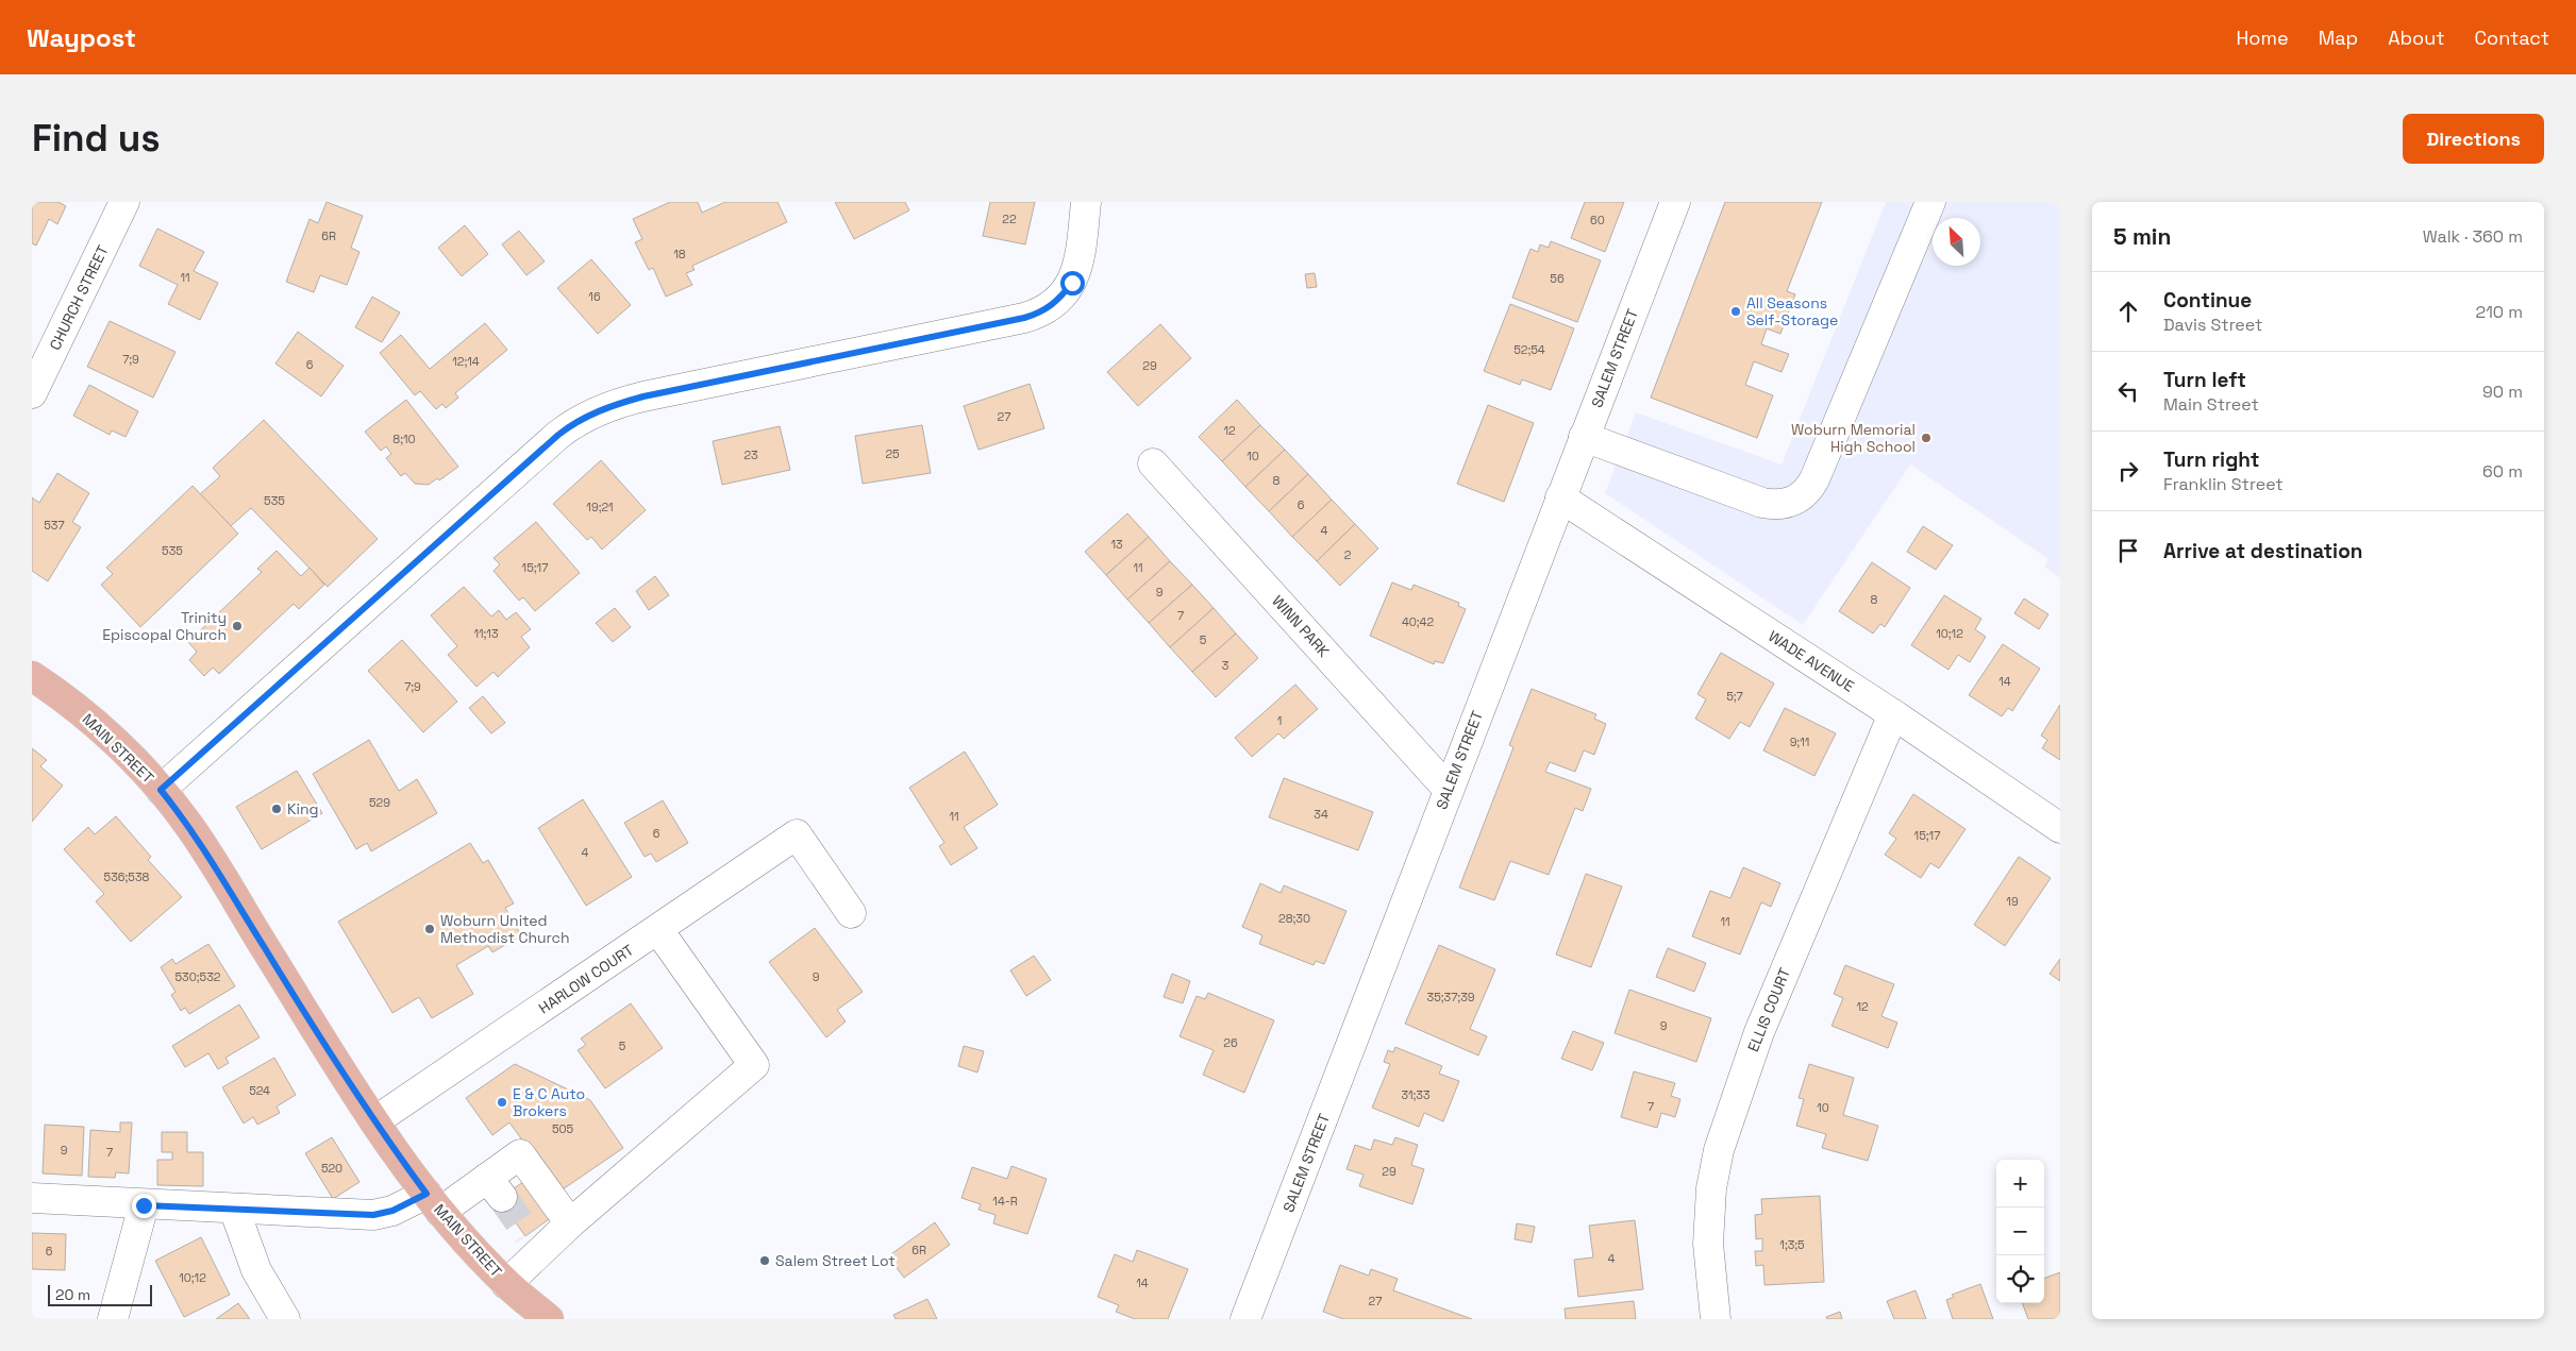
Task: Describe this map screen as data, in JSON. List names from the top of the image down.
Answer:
{
  "streets": {
    "main road": ["MAIN STREET"],
    "street": [
      "CHURCH STREET",
      "SALEM STREET",
      "WINN PARK",
      "WADE AVENUE",
      "HARLOW COURT",
      "ELLIS COURT"
    ]
  },
  "crossings": [
    ["SALEM STREET", "WINN PARK"],
    ["SALEM STREET", "WADE AVENUE"],
    ["WADE AVENUE", "ELLIS COURT"],
    ["MAIN STREET", "HARLOW COURT"]
  ],
  "places": [
    "All Seasons Self-Storage",
    "Woburn Memorial High School",
    "Trinity Episcopal Church",
    "King",
    "Woburn United Methodist Church",
    "E & C Auto Brokers",
    "Salem Street Lot"
  ],
  "house_numbers": [
    "22",
    "60",
    "6R",
    "18",
    "11",
    "56",
    "16",
    "52;54",
    "7;9",
    "12;14",
    "6",
    "29",
    "27",
    "12",
    "8;10",
    "25",
    "23",
    "10",
    "8",
    "535",
    "6",
    "19;21",
    "537",
    "4",
    "13",
    "535",
    "2",
    "15;17",
    "11",
    "9",
    "8",
    "7",
    "40;42",
    "11;13",
    "10;12",
    "5",
    "3",
    "14",
    "7;9",
    "5;7",
    "1",
    "9;11",
    "529",
    "34",
    "11",
    "6",
    "15;17",
    "4",
    "536;538",
    "19",
    "28;30",
    "11",
    "530;532",
    "9",
    "35;37;39",
    "12",
    "9",
    "26",
    "5",
    "524",
    "31;33",
    "7",
    "10",
    "505",
    "9",
    "7",
    "520",
    "29",
    "14-R",
    "1;3;5",
    "6R",
    "6",
    "4",
    "10;12",
    "14",
    "27"
  ],
  "scale_bar": "20 m",
  "north": "top left",
  "page": {
    "header": "Waypost",
    "nav": [
      "Home",
      "Map",
      "About",
      "Contact"
    ],
    "buttons": "Directions",
    "title": "Find us",
    "heading": ["5 min", "Walk · 360 m"],
    "list": [
      ["Continue", "Davis Street", "210 m"],
      ["Turn left", "Main Street", "90 m"],
      ["Turn right", "Franklin Street", "60 m"],
      "Arrive at destination"
    ],
    "map_buttons": ["+", "−"],
    "scale": "20 m"
  }
}
